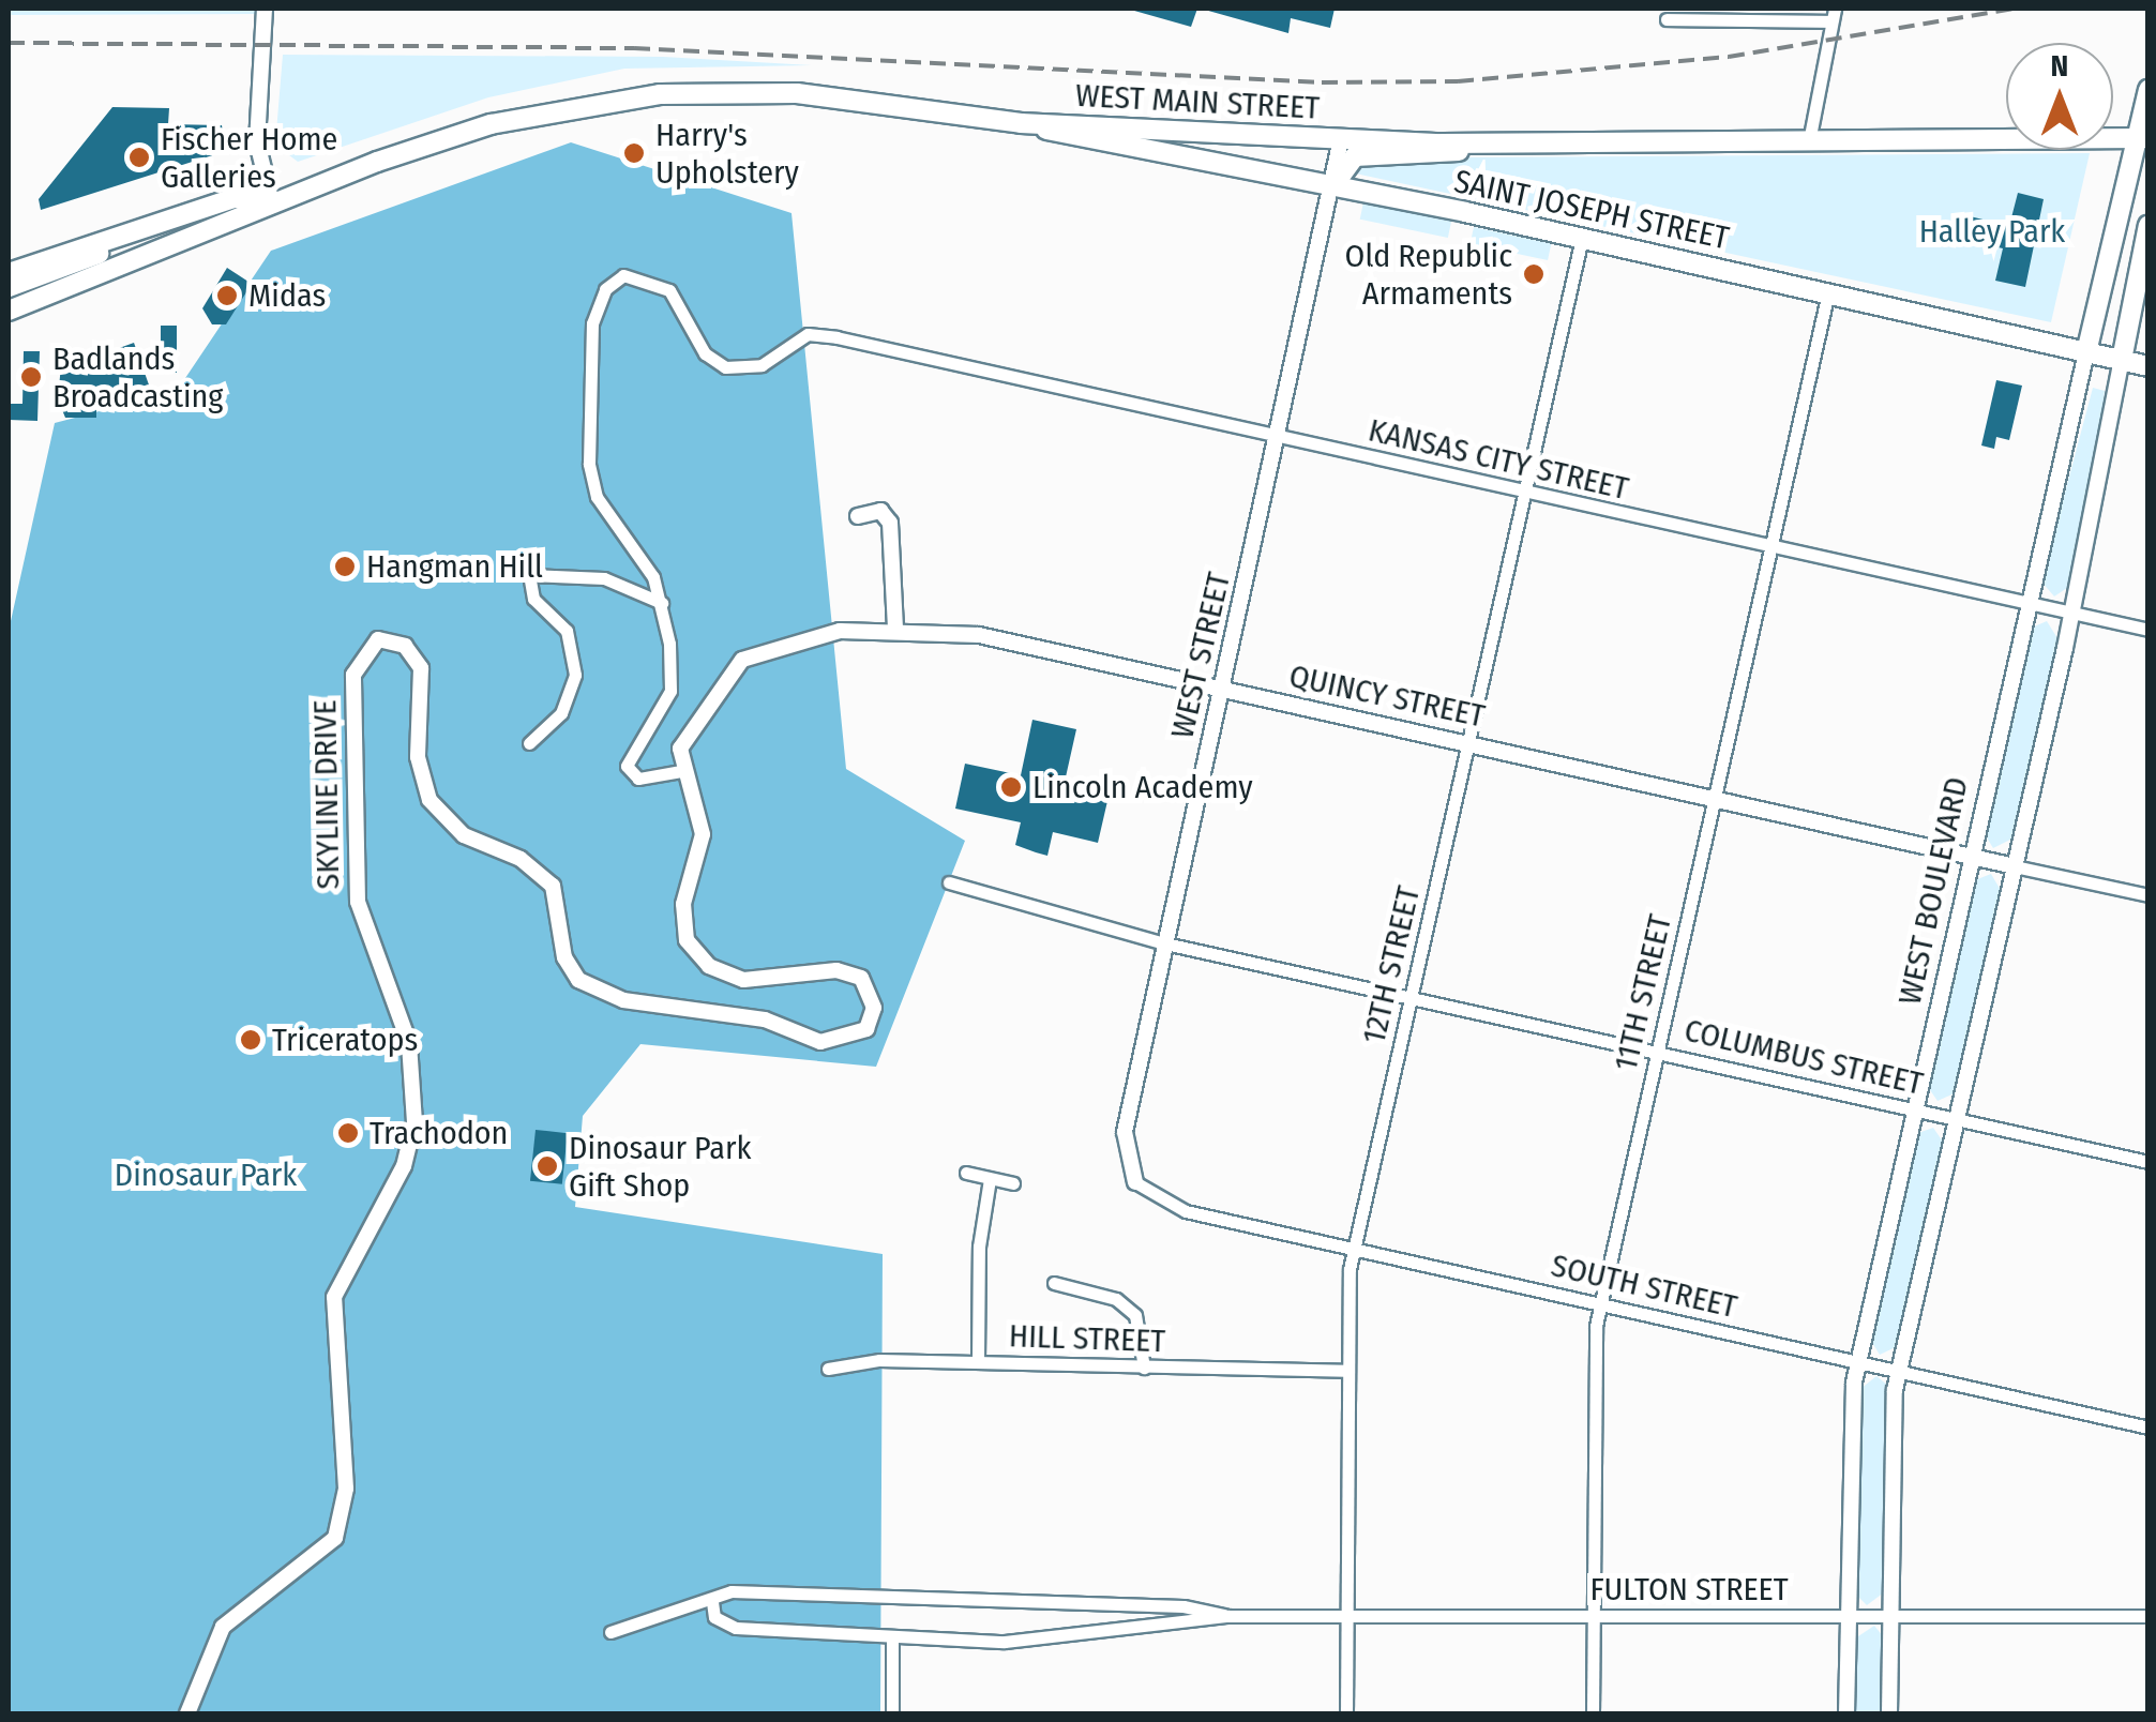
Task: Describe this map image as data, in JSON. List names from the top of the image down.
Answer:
{
  "streets": {
    "main road": ["WEST MAIN STREET", "SAINT JOSEPH STREET", "WEST BOULEVARD"],
    "street": [
      "KANSAS CITY STREET",
      "WEST STREET",
      "QUINCY STREET",
      "SKYLINE DRIVE",
      "12TH STREET",
      "11TH STREET",
      "COLUMBUS STREET",
      "SOUTH STREET",
      "HILL STREET",
      "FULTON STREET"
    ]
  },
  "crossings": [
    ["WEST MAIN STREET", "SAINT JOSEPH STREET"],
    ["WEST MAIN STREET", "WEST STREET"],
    ["WEST MAIN STREET", "WEST BOULEVARD"],
    ["SAINT JOSEPH STREET", "WEST STREET"],
    ["SAINT JOSEPH STREET", "WEST BOULEVARD"],
    ["SAINT JOSEPH STREET", "12TH STREET"],
    ["SAINT JOSEPH STREET", "11TH STREET"],
    ["KANSAS CITY STREET", "WEST STREET"],
    ["KANSAS CITY STREET", "WEST BOULEVARD"],
    ["KANSAS CITY STREET", "12TH STREET"],
    ["KANSAS CITY STREET", "11TH STREET"],
    ["WEST STREET", "QUINCY STREET"],
    ["WEST STREET", "COLUMBUS STREET"],
    ["WEST STREET", "SOUTH STREET"],
    ["QUINCY STREET", "SKYLINE DRIVE"],
    ["QUINCY STREET", "WEST BOULEVARD"],
    ["QUINCY STREET", "12TH STREET"],
    ["QUINCY STREET", "11TH STREET"],
    ["WEST BOULEVARD", "COLUMBUS STREET"],
    ["WEST BOULEVARD", "SOUTH STREET"],
    ["WEST BOULEVARD", "FULTON STREET"],
    ["12TH STREET", "COLUMBUS STREET"],
    ["12TH STREET", "SOUTH STREET"],
    ["12TH STREET", "HILL STREET"],
    ["12TH STREET", "FULTON STREET"],
    ["11TH STREET", "COLUMBUS STREET"],
    ["11TH STREET", "SOUTH STREET"],
    ["11TH STREET", "FULTON STREET"]
  ],
  "parks": ["Halley Park", "Dinosaur Park"],
  "places": [
    "Harry's Upholstery",
    "Fischer Home Galleries",
    "Old Republic Armaments",
    "Midas",
    "Badlands Broadcasting",
    "Hangman Hill",
    "Lincoln Academy",
    "Triceratops",
    "Trachodon",
    "Dinosaur Park Gift Shop"
  ],
  "north": "top"
}
